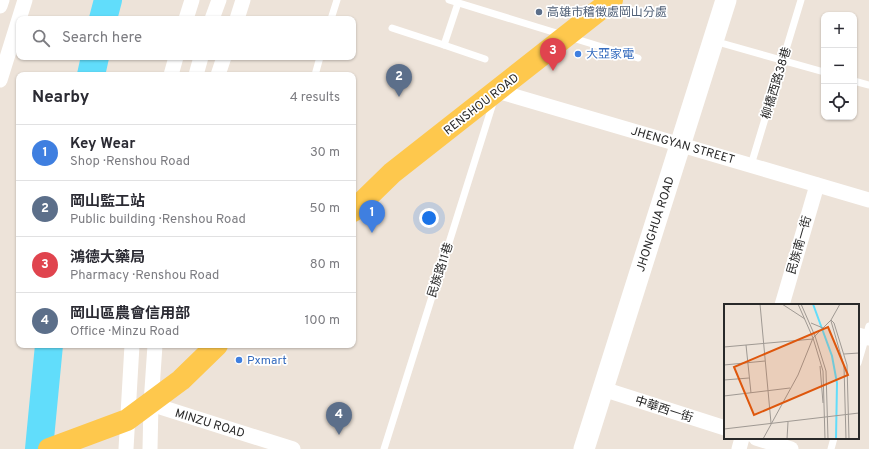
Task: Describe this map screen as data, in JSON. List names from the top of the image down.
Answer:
{
  "streets": {
    "main road": ["RENSHOU ROAD", "JHONGHUA ROAD"],
    "street": [
      "JHENGYAN STREET",
      "民族南一街",
      "中華西一街",
      "MINZU ROAD"
    ],
    "lane": ["柳橋西路38巷", "民族路11巷"]
  },
  "crossings": [
    ["柳橋西路38巷", "JHENGYAN STREET"],
    ["RENSHOU ROAD", "JHENGYAN STREET"],
    ["RENSHOU ROAD", "民族路11巷"],
    ["JHENGYAN STREET", "JHONGHUA ROAD"],
    ["JHENGYAN STREET", "民族南一街"],
    ["JHENGYAN STREET", "民族路11巷"],
    ["JHONGHUA ROAD", "中華西一街"]
  ],
  "places": ["高雄市稽徵處岡山分處", "大亞家電", "Pxmart"],
  "page": {
    "map_buttons": ["+", "−"],
    "search": "Search here",
    "pins": [
      "3",
      "2",
      "1",
      "4"
    ],
    "heading": ["Nearby", "4 results"],
    "list": [
      {
        "mark": "1",
        "name": "Key Wear",
        "note": "Shop · Renshou Road",
        "value": "30 m"
      },
      {
        "mark": "2",
        "name": "岡山監工站",
        "note": "Public building · Renshou Road",
        "value": "50 m"
      },
      {
        "mark": "3",
        "name": "鴻德大藥局",
        "note": "Pharmacy · Renshou Road",
        "value": "80 m"
      },
      {
        "mark": "4",
        "name": "岡山區農會信用部",
        "note": "Office · Minzu Road",
        "value": "100 m"
      }
    ]
  }
}
